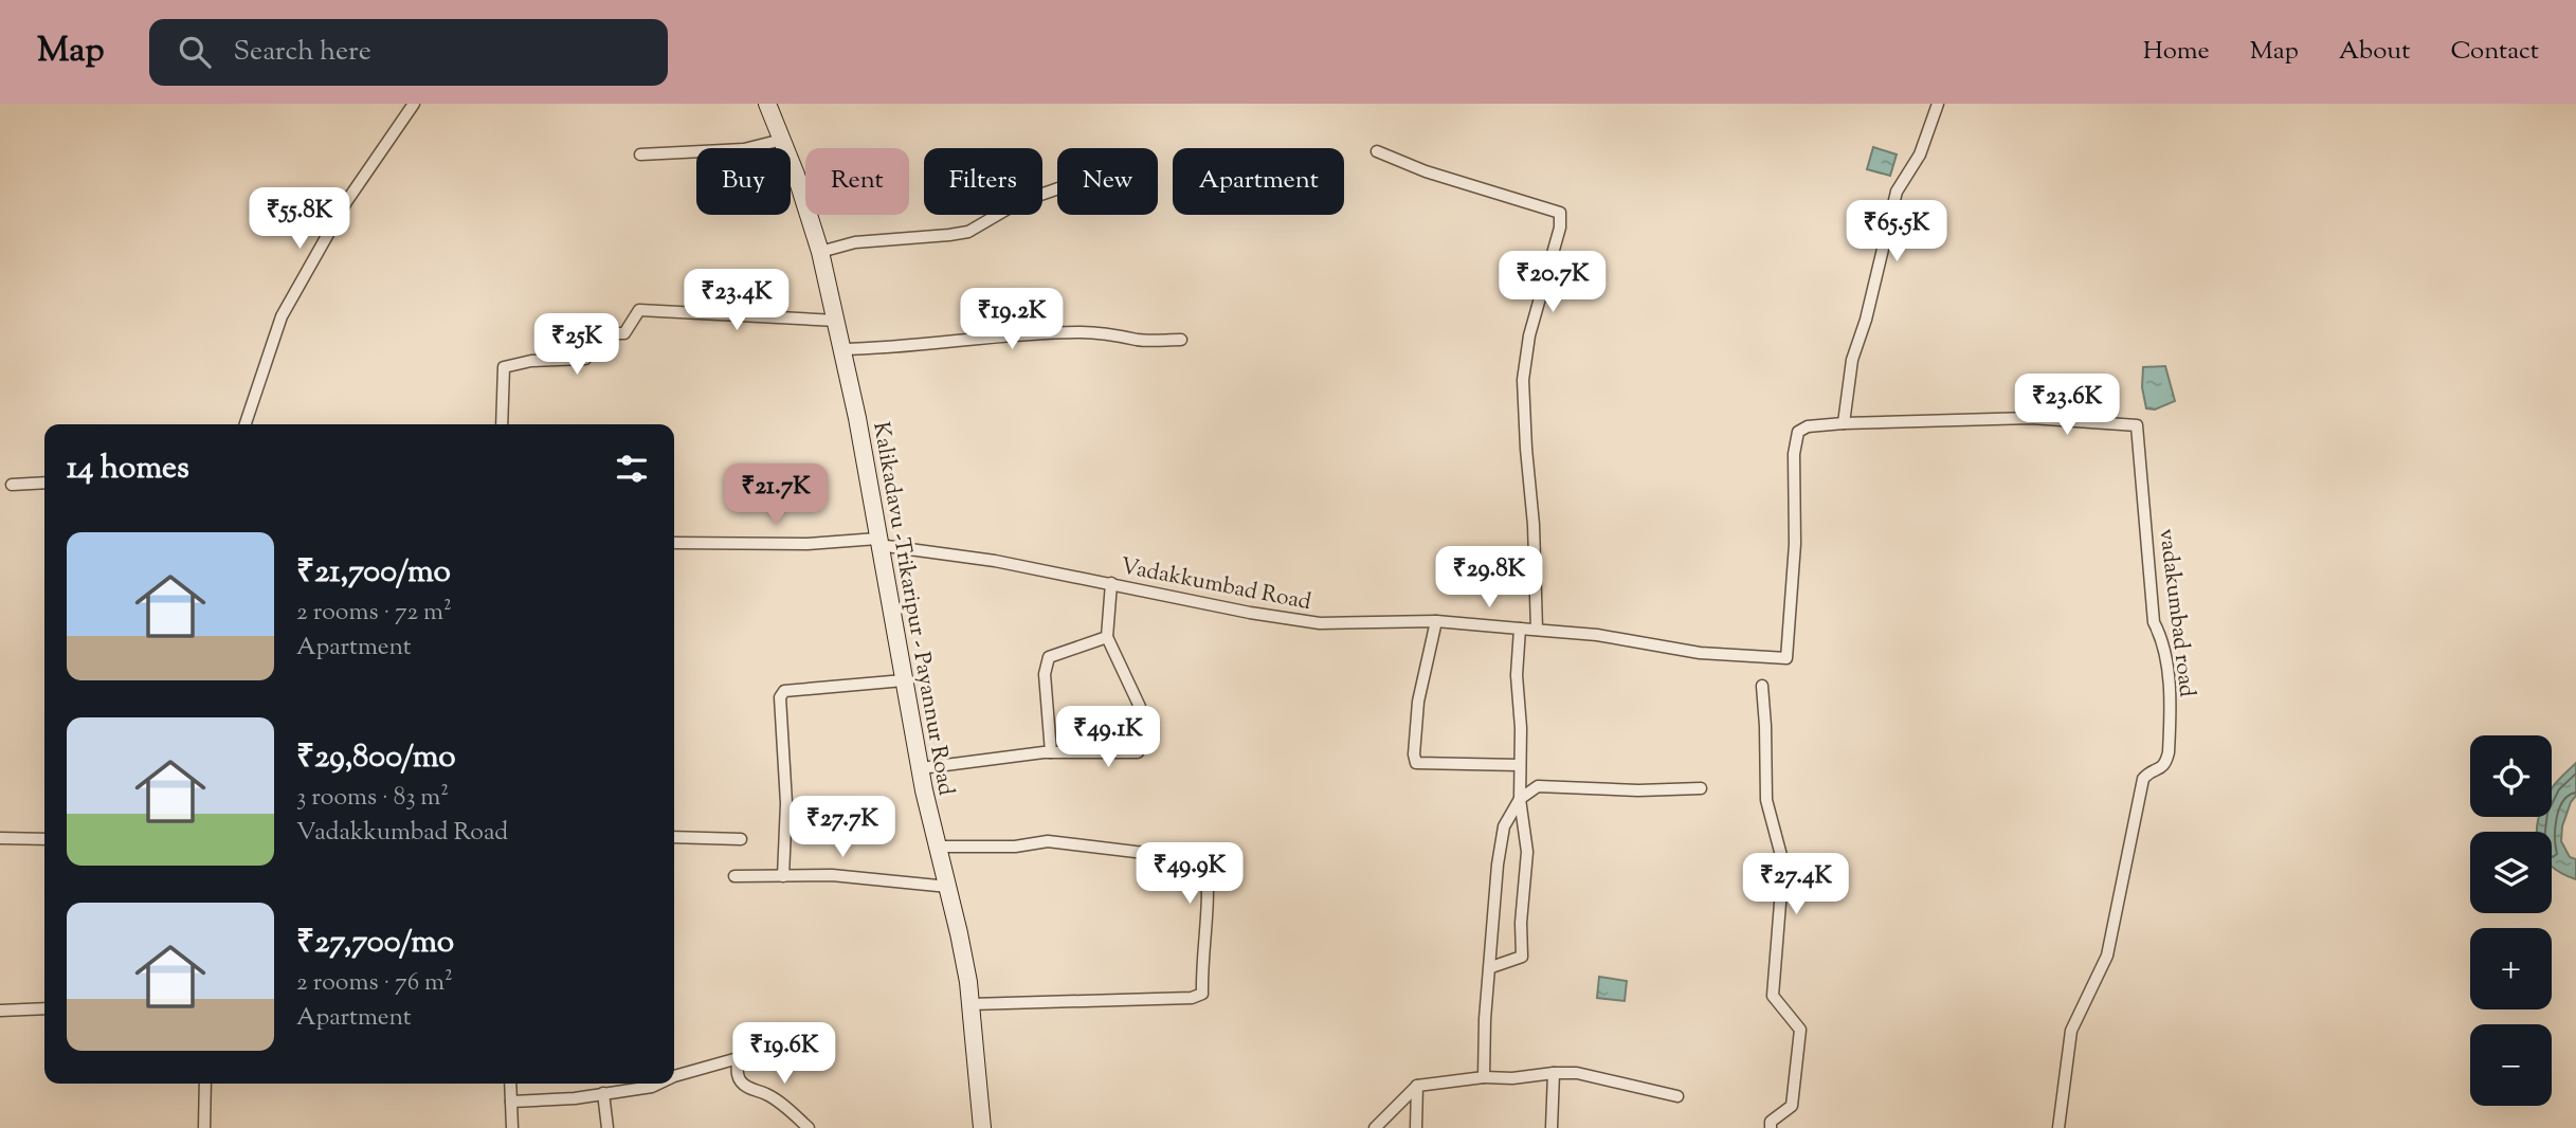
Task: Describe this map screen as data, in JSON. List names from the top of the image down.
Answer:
{
  "streets": {
    "main road": ["Kalikadavu -Trikaripur - Payannur Road"],
    "street": ["Vadakkumbad Road", "vadakumbad road"]
  },
  "crossings": [
    ["Vadakkumbad Road", "Kalikadavu -Trikaripur - Payannur Road"],
    ["Vadakkumbad Road", "vadakumbad road"]
  ],
  "page": {
    "header": "Map",
    "search": "Search here",
    "nav": [
      "Home",
      "Map",
      "About",
      "Contact"
    ],
    "chip": [
      "Buy",
      "Rent",
      "Filters",
      "New",
      "Apartment"
    ],
    "price": [
      "₹55.8K",
      "₹65.5K",
      "₹20.7K",
      "₹23.4K",
      "₹19.2K",
      "₹25K",
      "₹23.6K",
      "₹21.7K",
      "₹29.8K",
      "₹49.1K",
      "₹27.7K",
      "₹49.9K",
      "₹27.4K",
      "₹19.6K"
    ],
    "heading": "14 homes",
    "list": [
      {
        "name": "₹21,700/mo",
        "note": "2 rooms · 72 m² · Apartment"
      },
      {
        "name": "₹29,800/mo",
        "note": "3 rooms · 83 m² · Vadakkumbad Road"
      },
      {
        "name": "₹27,700/mo",
        "note": "2 rooms · 76 m² · Apartment"
      }
    ],
    "map_buttons": ["+", "−"]
  }
}
